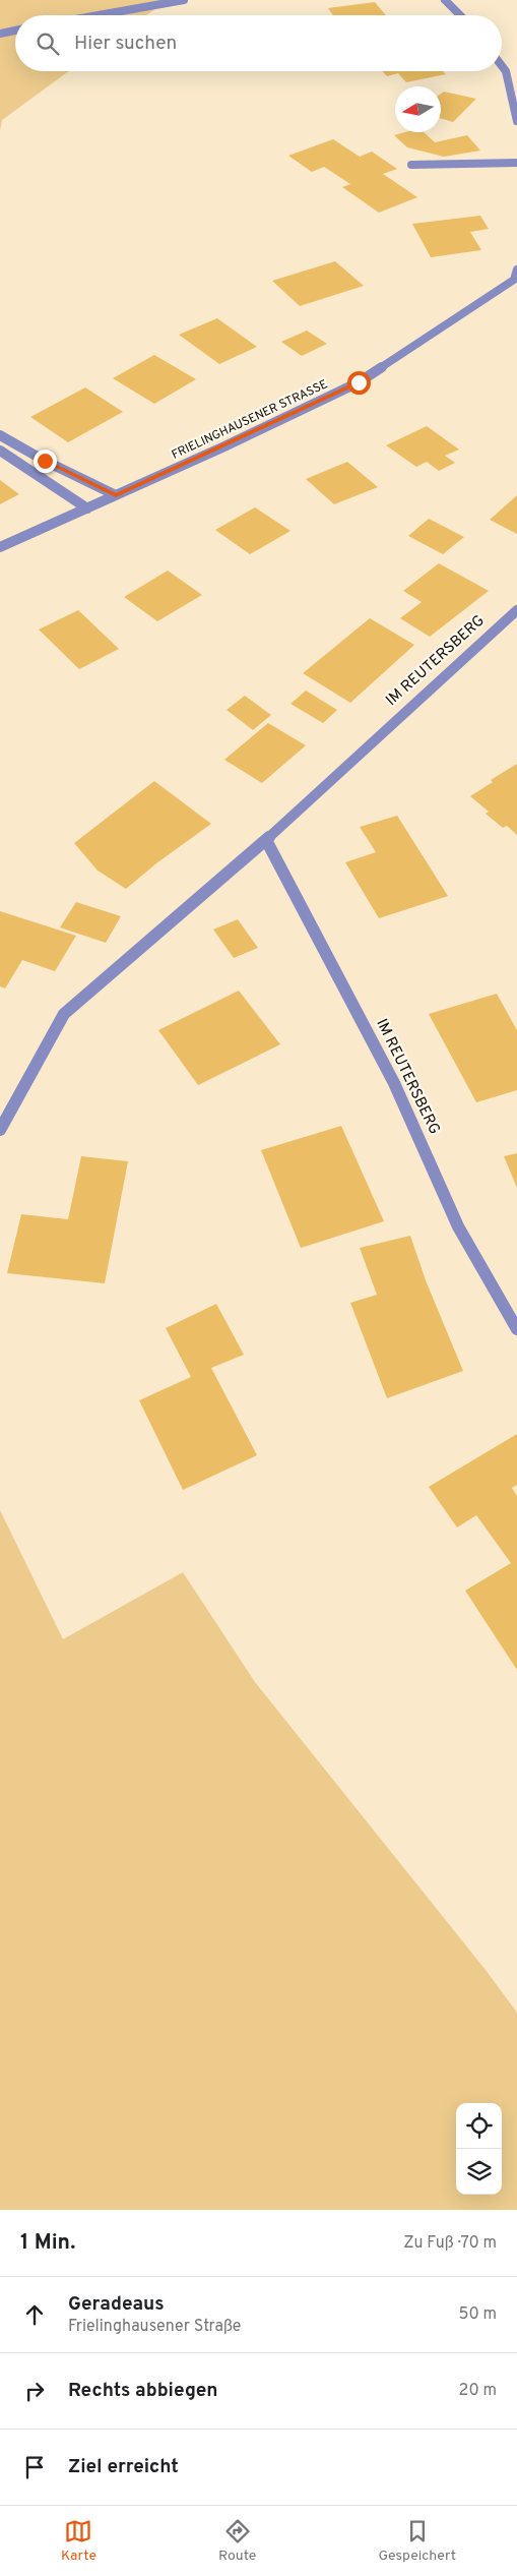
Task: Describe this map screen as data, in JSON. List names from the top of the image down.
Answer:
{
  "streets": {
    "street": ["FRIELINGHAUSENER STRASSE", "IM REUTERSBERG"]
  },
  "north": "left",
  "page": {
    "search": "Hier suchen",
    "heading": ["1 Min.", "Zu Fuß · 70 m"],
    "list": [
      ["Geradeaus", "Frielinghausener Straße", "50 m"],
      ["Rechts abbiegen", "20 m"],
      "Ziel erreicht"
    ],
    "nav": ["Karte", "Route", "Gespeichert"]
  }
}
